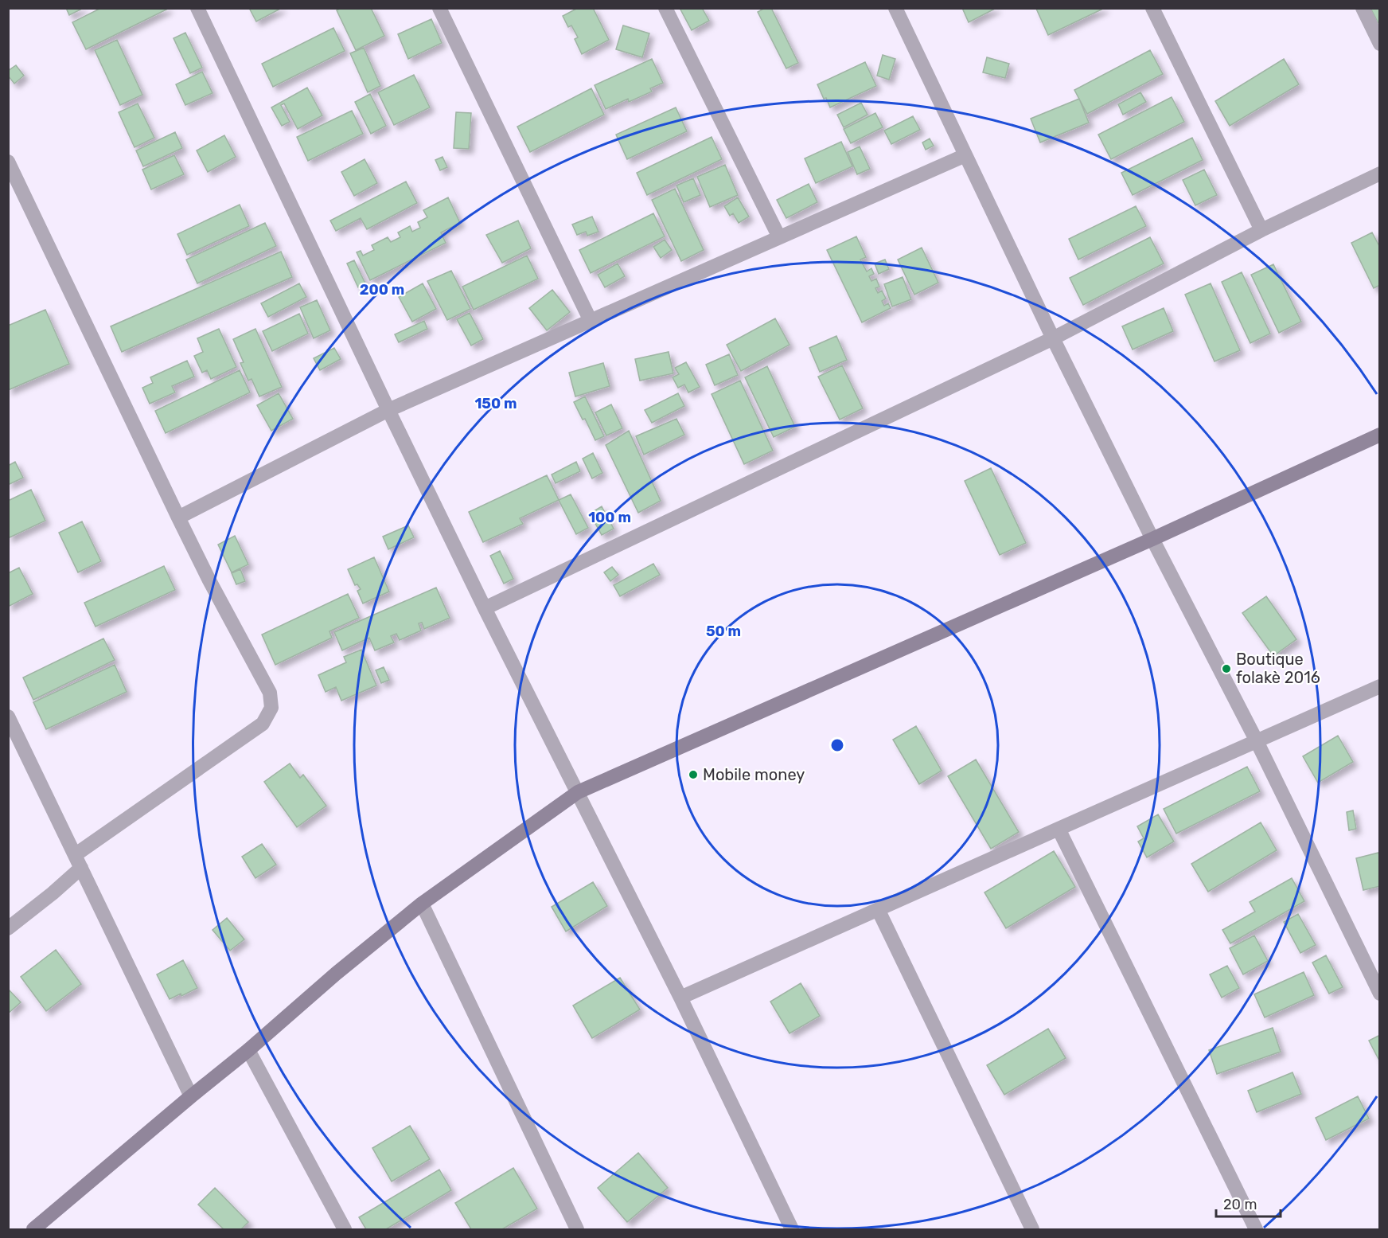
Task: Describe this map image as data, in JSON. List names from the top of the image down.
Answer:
{
  "places": ["Boutique folakè 2016", "Mobile money"],
  "scale_bar": "20 m",
  "rings": [
    "200 m",
    "150 m",
    "100 m",
    "50 m"
  ]
}
